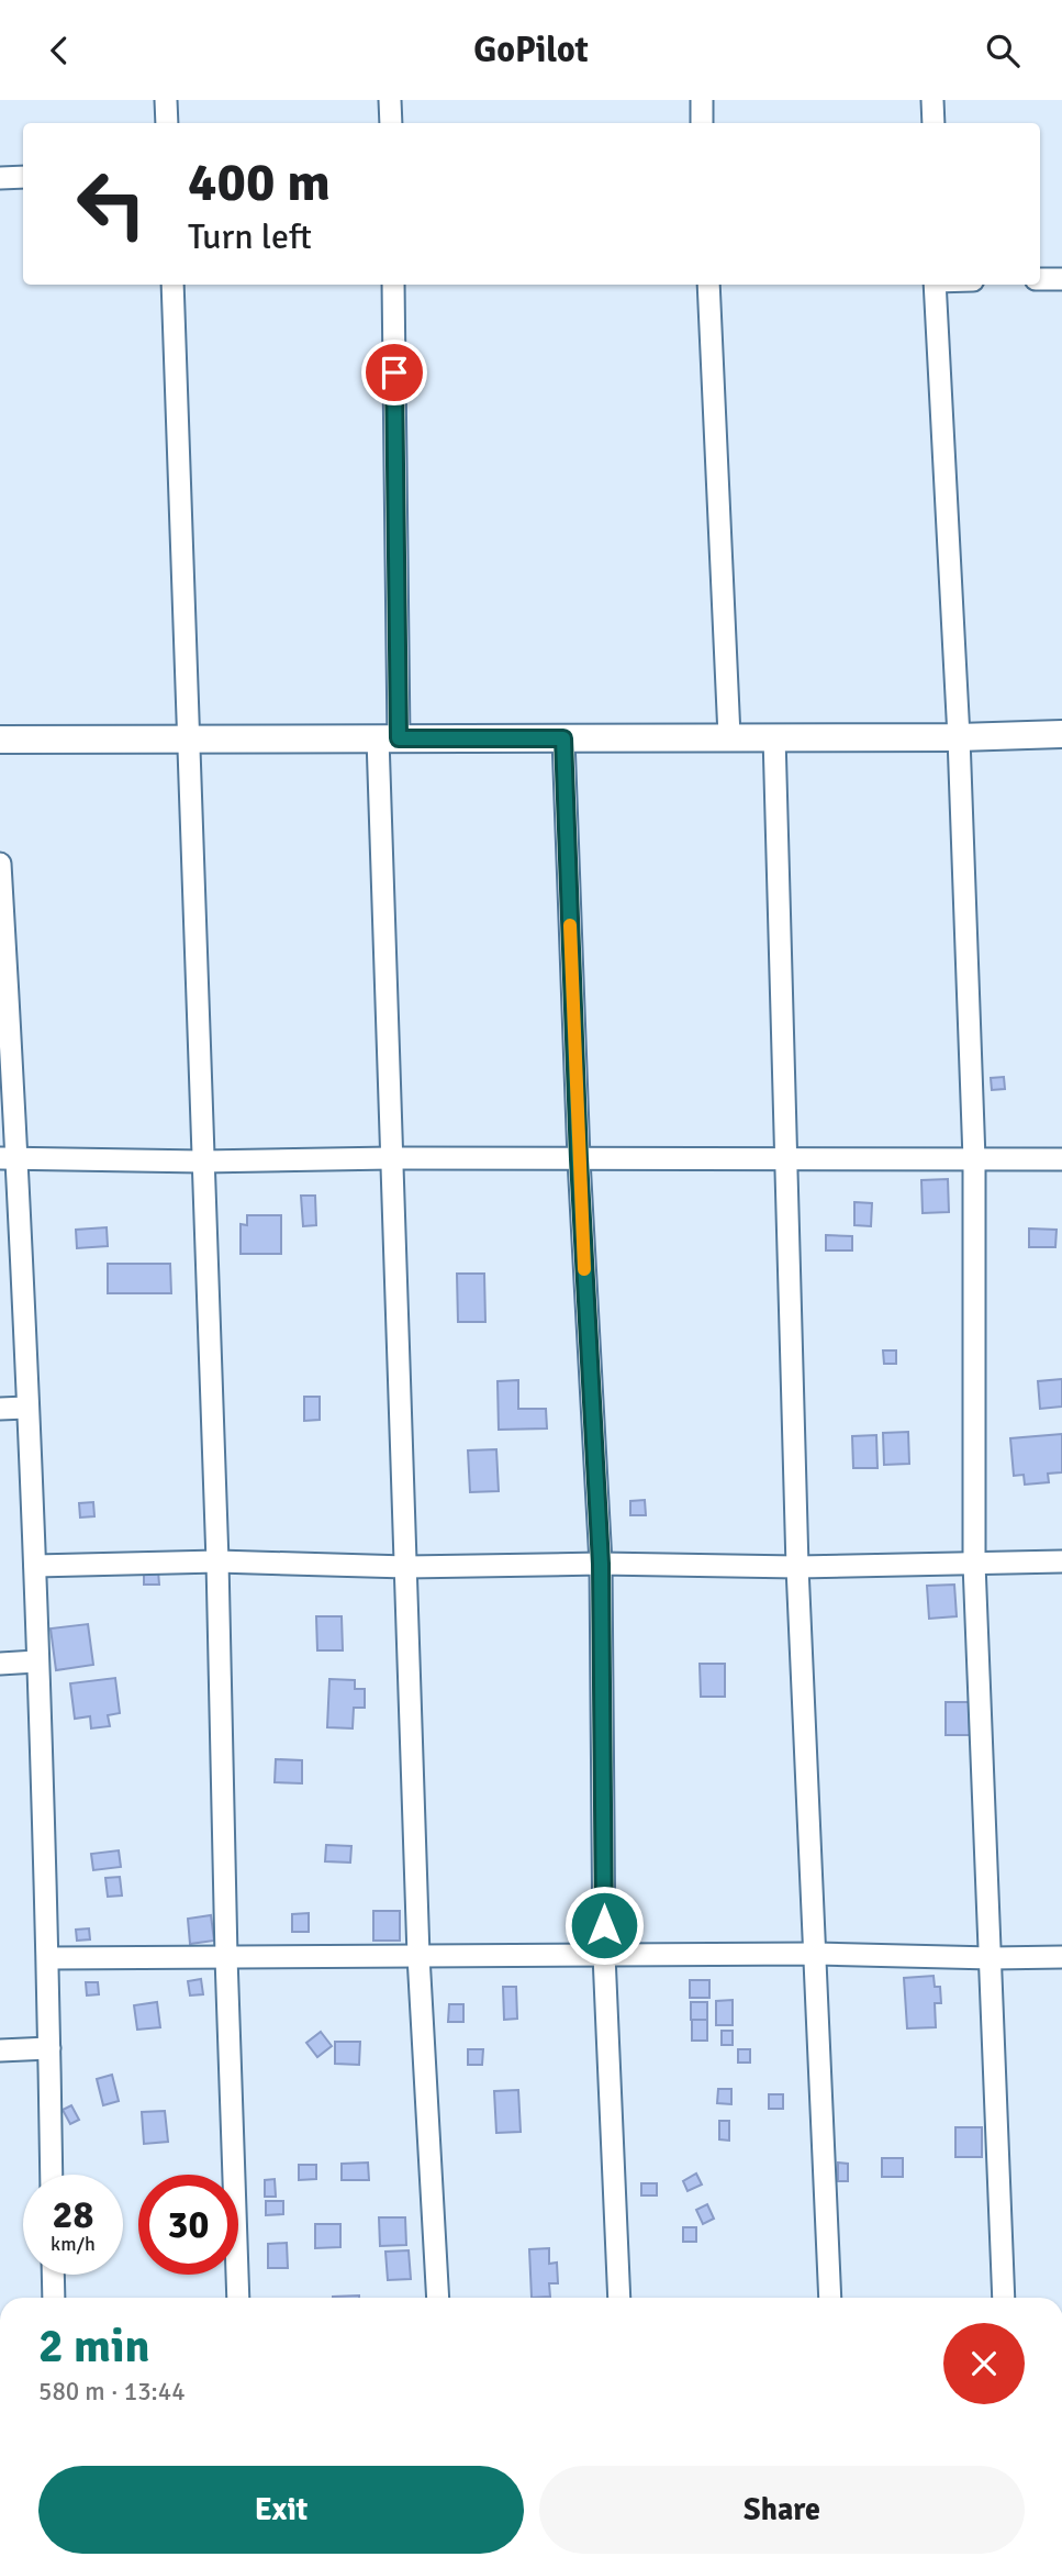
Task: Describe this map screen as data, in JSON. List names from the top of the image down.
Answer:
{
  "page": {
    "header": "GoPilot",
    "turn": ["400 m", "Turn left"],
    "speed": "28 km/h",
    "limit": "30",
    "heading": ["2 min", "580 m · 13:44"],
    "buttons": ["Exit", "Share"]
  }
}
